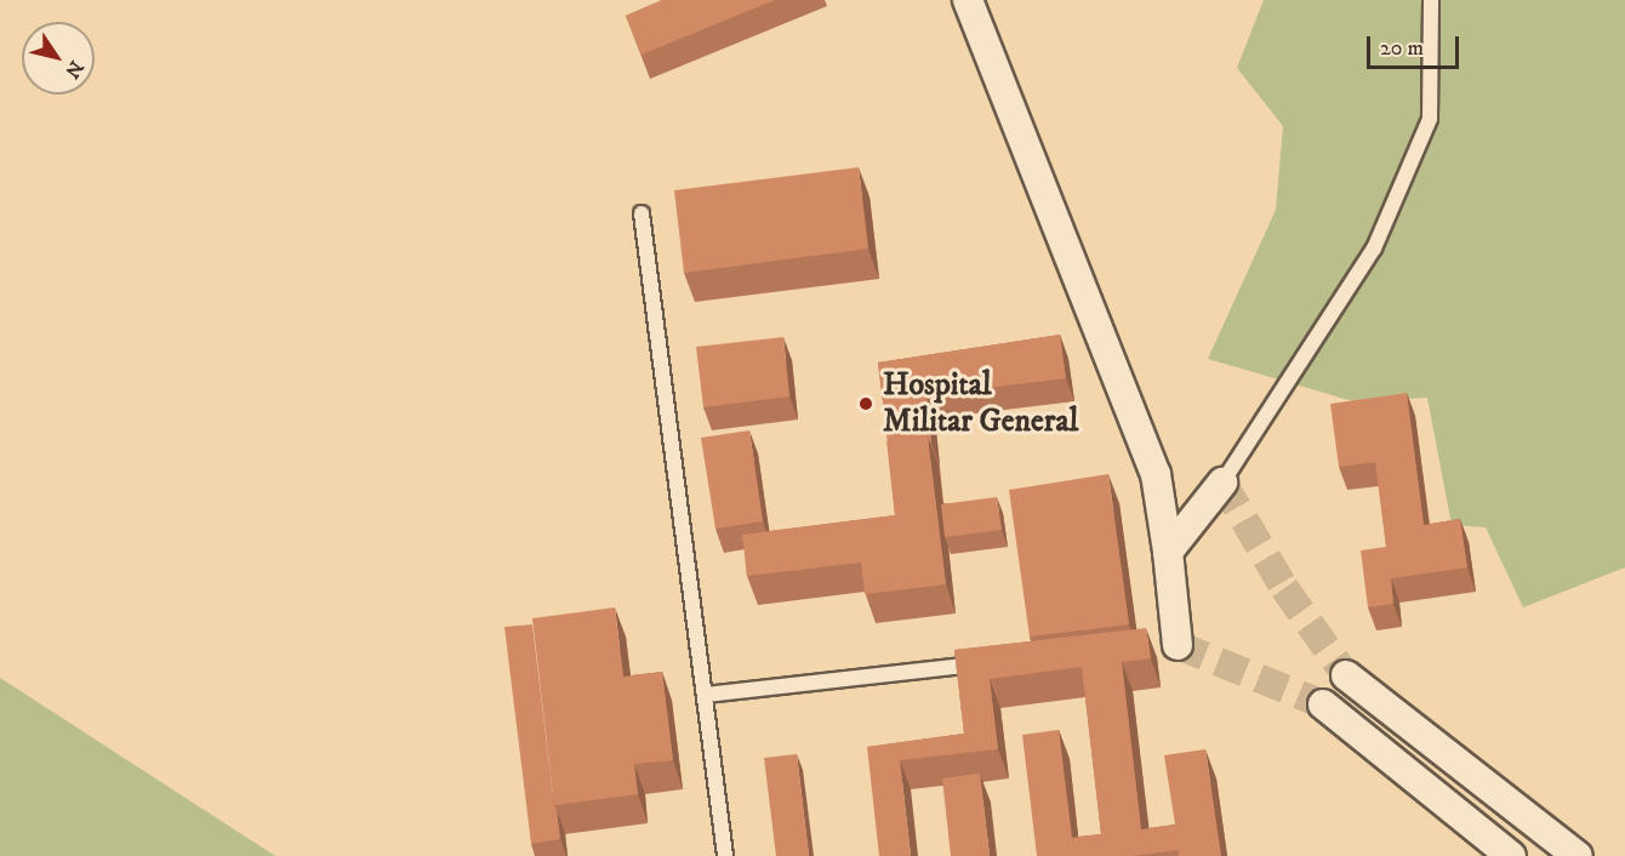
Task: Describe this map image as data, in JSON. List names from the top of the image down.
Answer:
{
  "places": ["Hospital Militar General"],
  "scale_bar": "20 m",
  "north": "bottom right"
}
